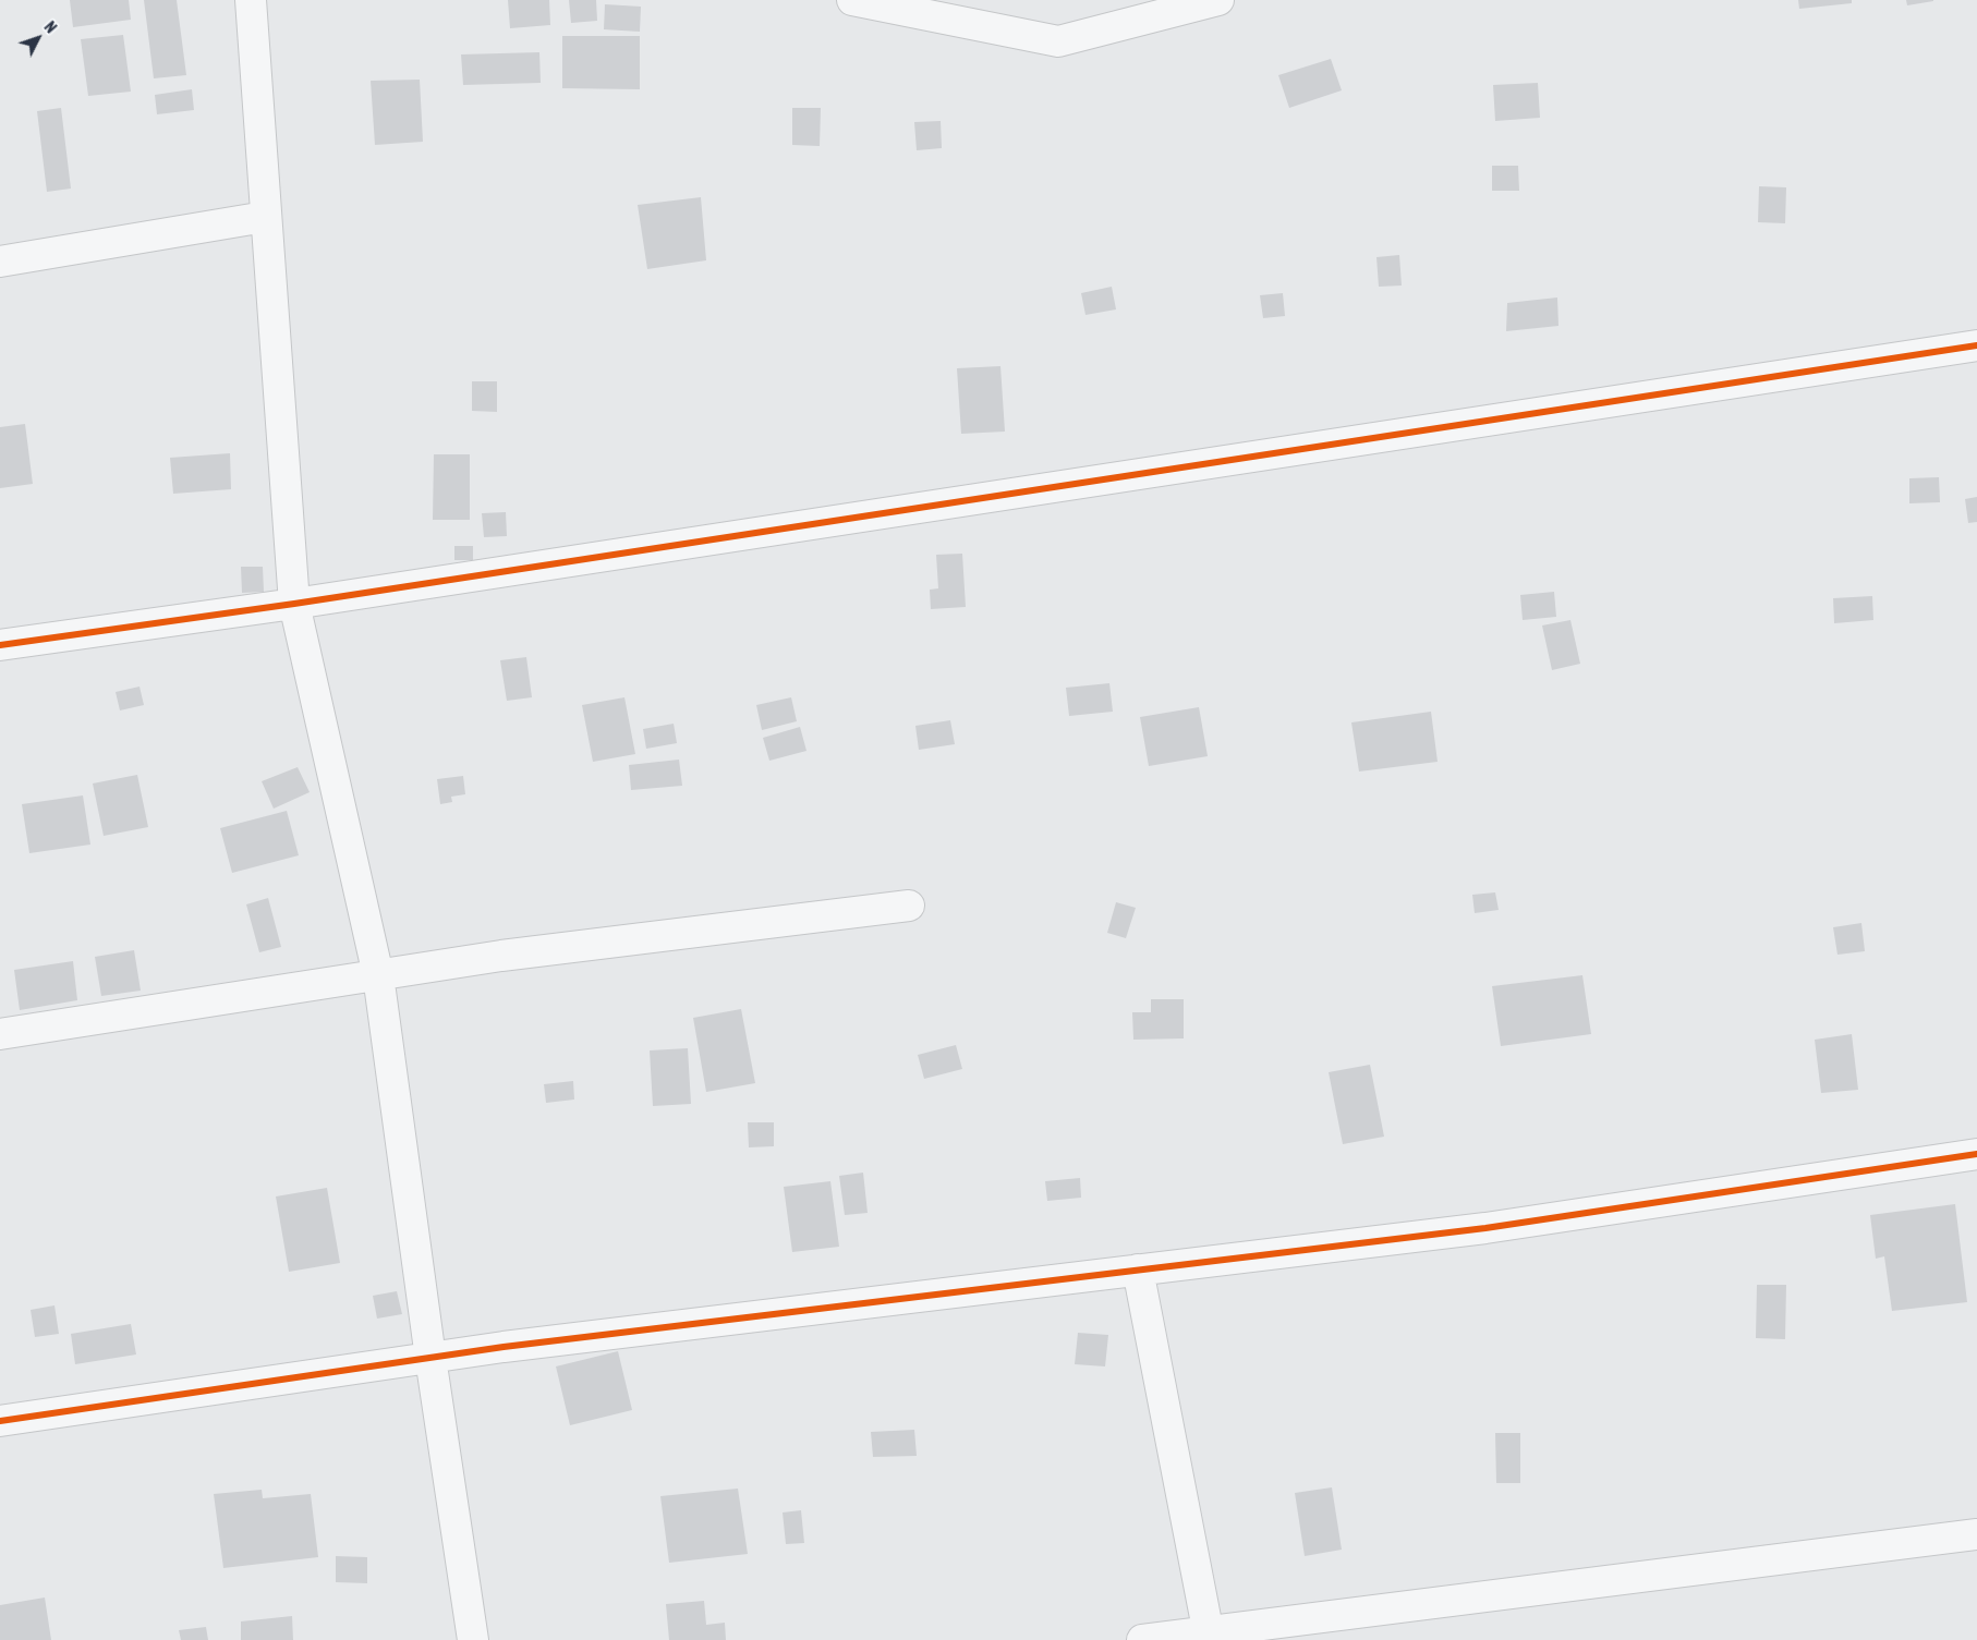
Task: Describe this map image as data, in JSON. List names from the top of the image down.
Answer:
{
  "north": "top right"
}
